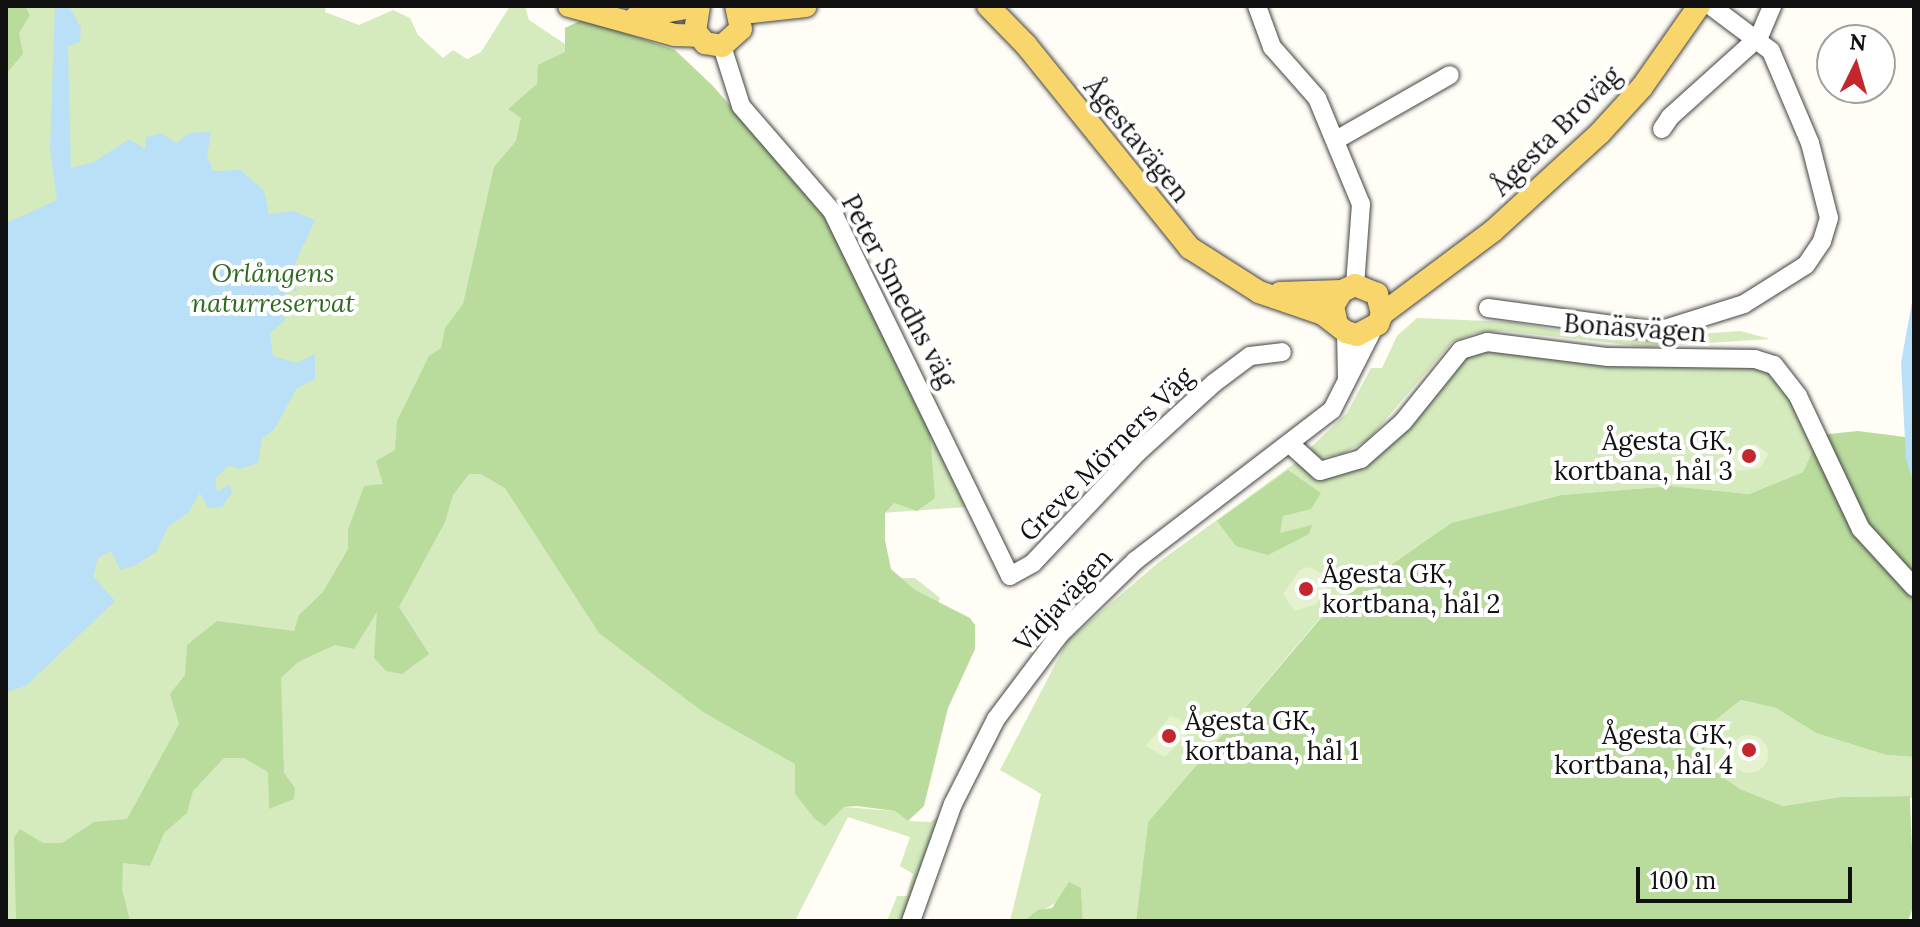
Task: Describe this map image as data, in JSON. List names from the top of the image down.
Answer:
{
  "streets": {
    "main road": ["Ågesta Broväg", "Ågestavägen"],
    "street": [
      "Peter Smedhs väg",
      "Bonäsvägen",
      "Greve Mörners Väg",
      "Vidjavägen"
    ]
  },
  "crossings": [
    ["Ågesta Broväg", "Vidjavägen"],
    ["Peter Smedhs väg", "Greve Mörners Väg"],
    ["Bonäsvägen", "Vidjavägen"]
  ],
  "parks": ["Orlångens naturreservat"],
  "places": [
    "Ågesta GK, kortbana, hål 3",
    "Ågesta GK, kortbana, hål 2",
    "Ågesta GK, kortbana, hål 1",
    "Ågesta GK, kortbana, hål 4"
  ],
  "scale_bar": "100 m",
  "north": "top"
}
